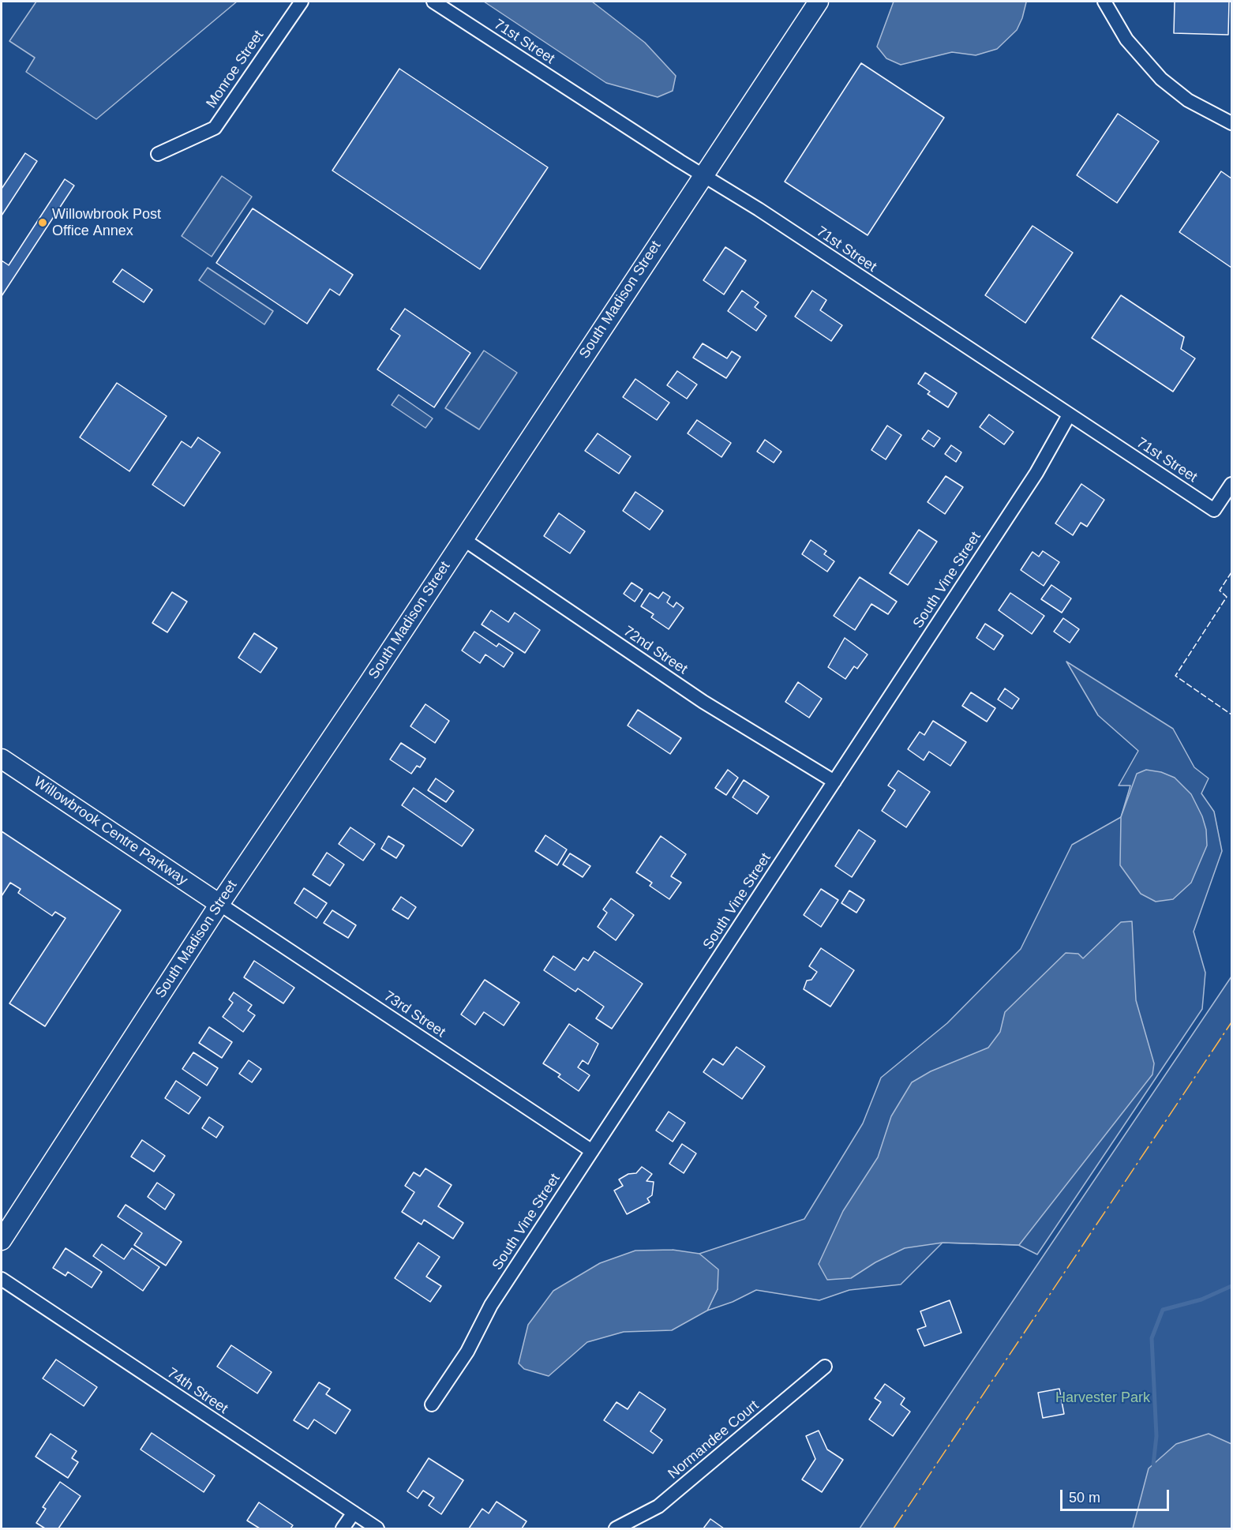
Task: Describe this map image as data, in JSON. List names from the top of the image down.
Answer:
{
  "streets": {
    "street": [
      "71st Street",
      "Monroe Street",
      "South Madison Street",
      "South Vine Street",
      "72nd Street",
      "Willowbrook Centre Parkway",
      "73rd Street",
      "74th Street",
      "Normandee Court"
    ]
  },
  "crossings": [
    ["71st Street", "South Madison Street"],
    ["71st Street", "South Vine Street"],
    ["South Madison Street", "72nd Street"],
    ["South Madison Street", "Willowbrook Centre Parkway"],
    ["South Madison Street", "73rd Street"],
    ["South Vine Street", "72nd Street"],
    ["South Vine Street", "73rd Street"],
    ["Willowbrook Centre Parkway", "73rd Street"]
  ],
  "parks": ["Harvester Park"],
  "places": ["Willowbrook Post Office Annex"],
  "scale_bar": "50 m"
}
